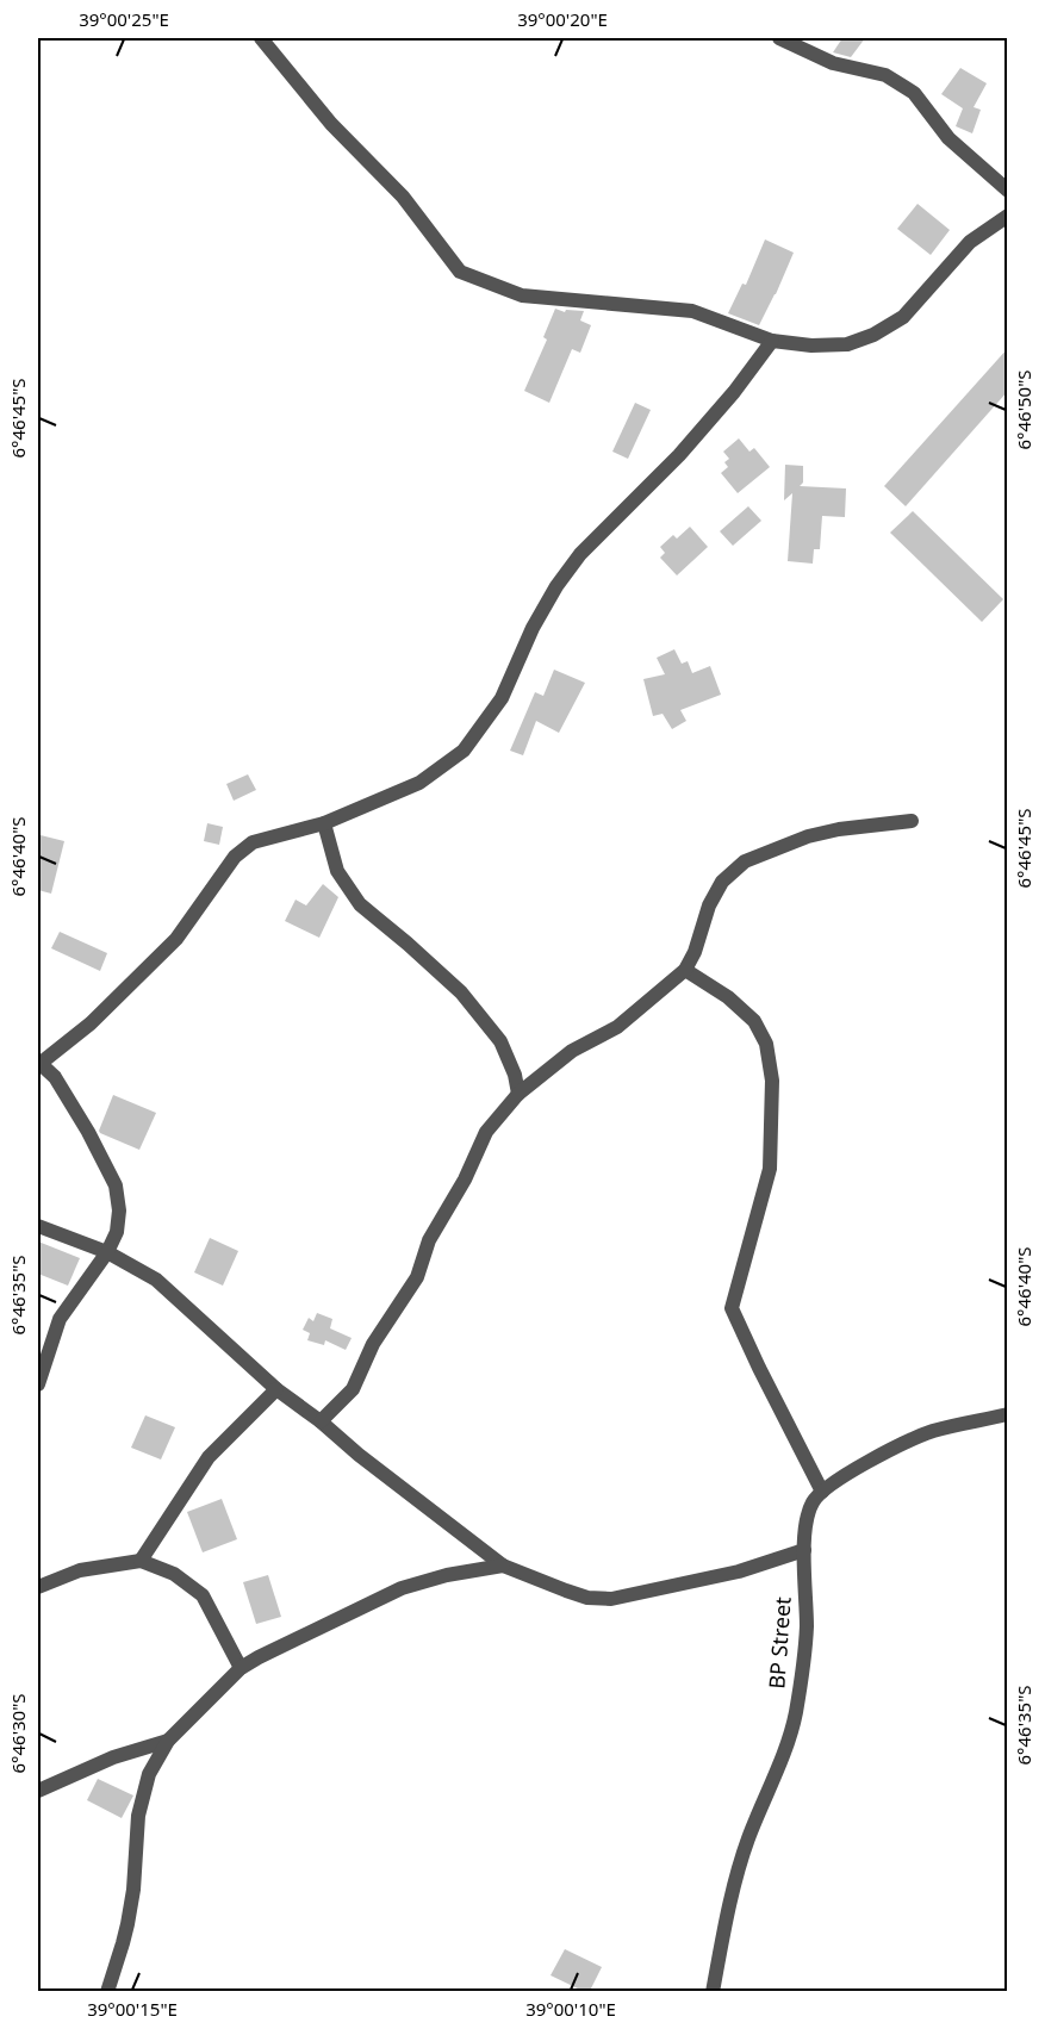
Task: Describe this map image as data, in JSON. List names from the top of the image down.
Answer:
{
  "streets": {
    "street": ["BP Street"]
  },
  "coordinates": [
    "39°00'25\"E",
    "39°00'20\"E",
    "6°46'50\"S",
    "6°46'45\"S",
    "6°46'40\"S",
    "6°46'35\"S",
    "6°46'30\"S",
    "39°00'15\"E",
    "39°00'10\"E"
  ]
}
